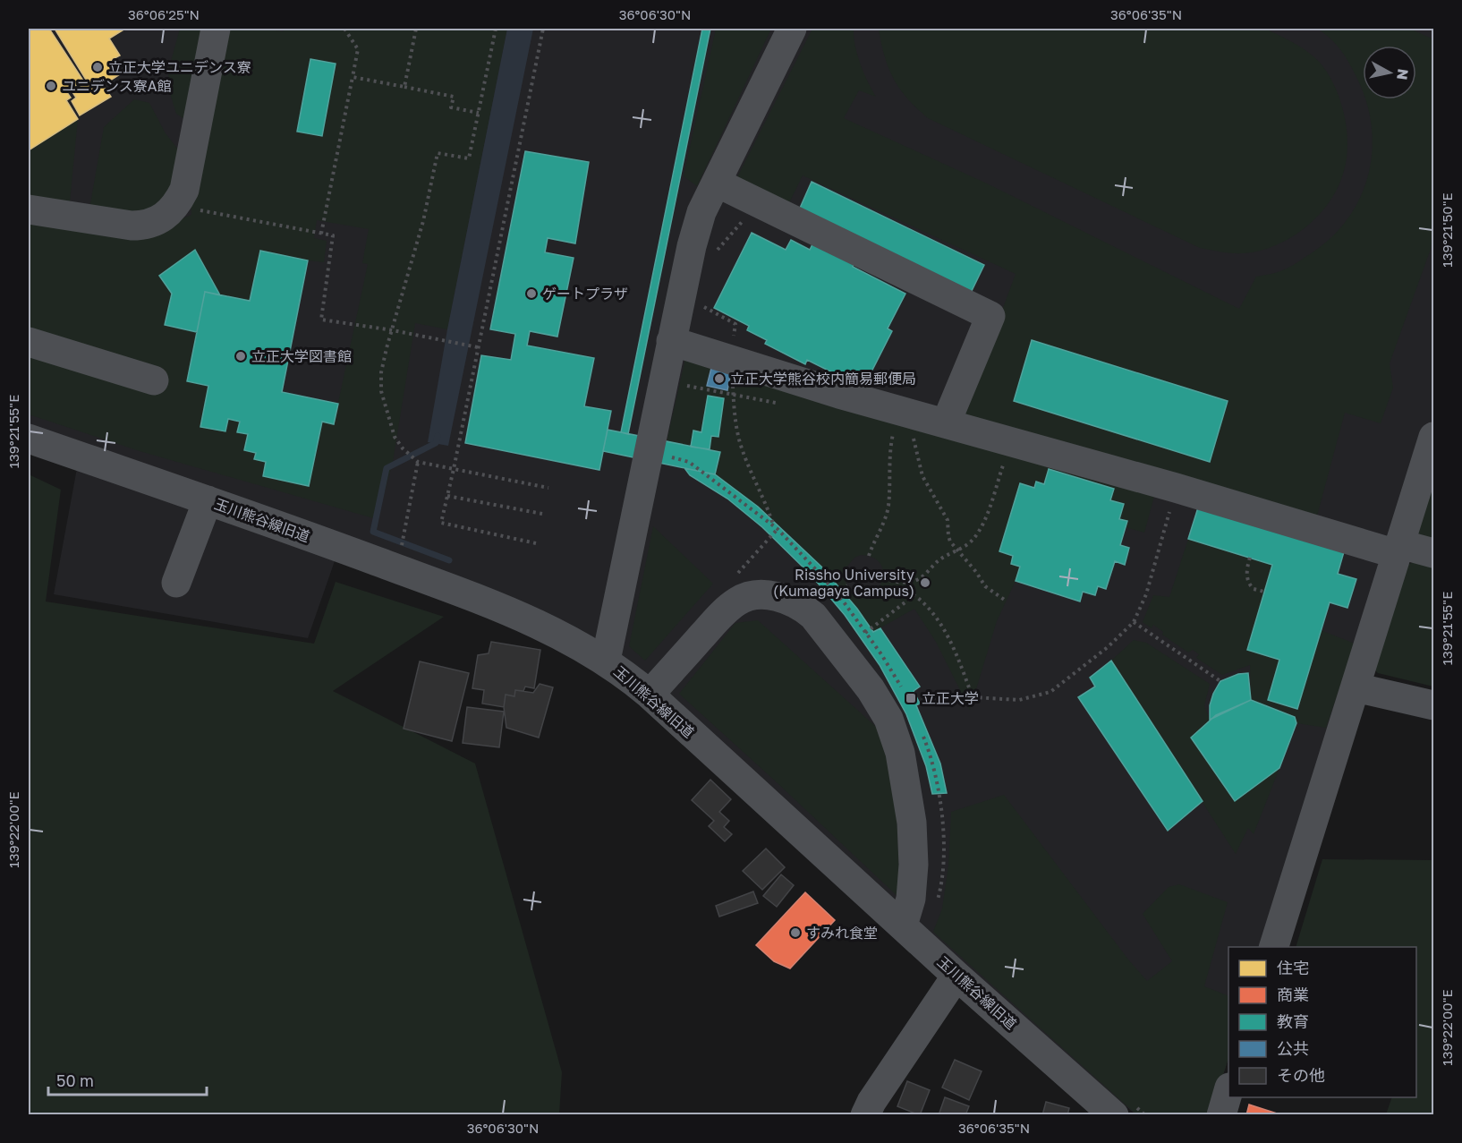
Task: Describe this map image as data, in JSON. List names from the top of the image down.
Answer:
{
  "streets": {
    "street": ["玉川熊谷線旧道"]
  },
  "places": {
    "other": [
      "立正大学ユニデンス寮",
      "ユニデンス寮A館",
      "ゲートプラザ",
      "立正大学図書館",
      "立正大学熊谷校内簡易郵便局",
      "Rissho University (Kumagaya Campus)",
      "すみれ食堂"
    ],
    "transit": ["立正大学"]
  },
  "legend": [
    "住宅",
    "商業",
    "教育",
    "公共",
    "その他"
  ],
  "scale_bar": "50 m",
  "north": "right",
  "coordinates": [
    "36°06'25\"N",
    "36°06'30\"N",
    "36°06'35\"N",
    "139°21'50\"E",
    "139°21'55\"E",
    "139°22'00\"E"
  ]
}
